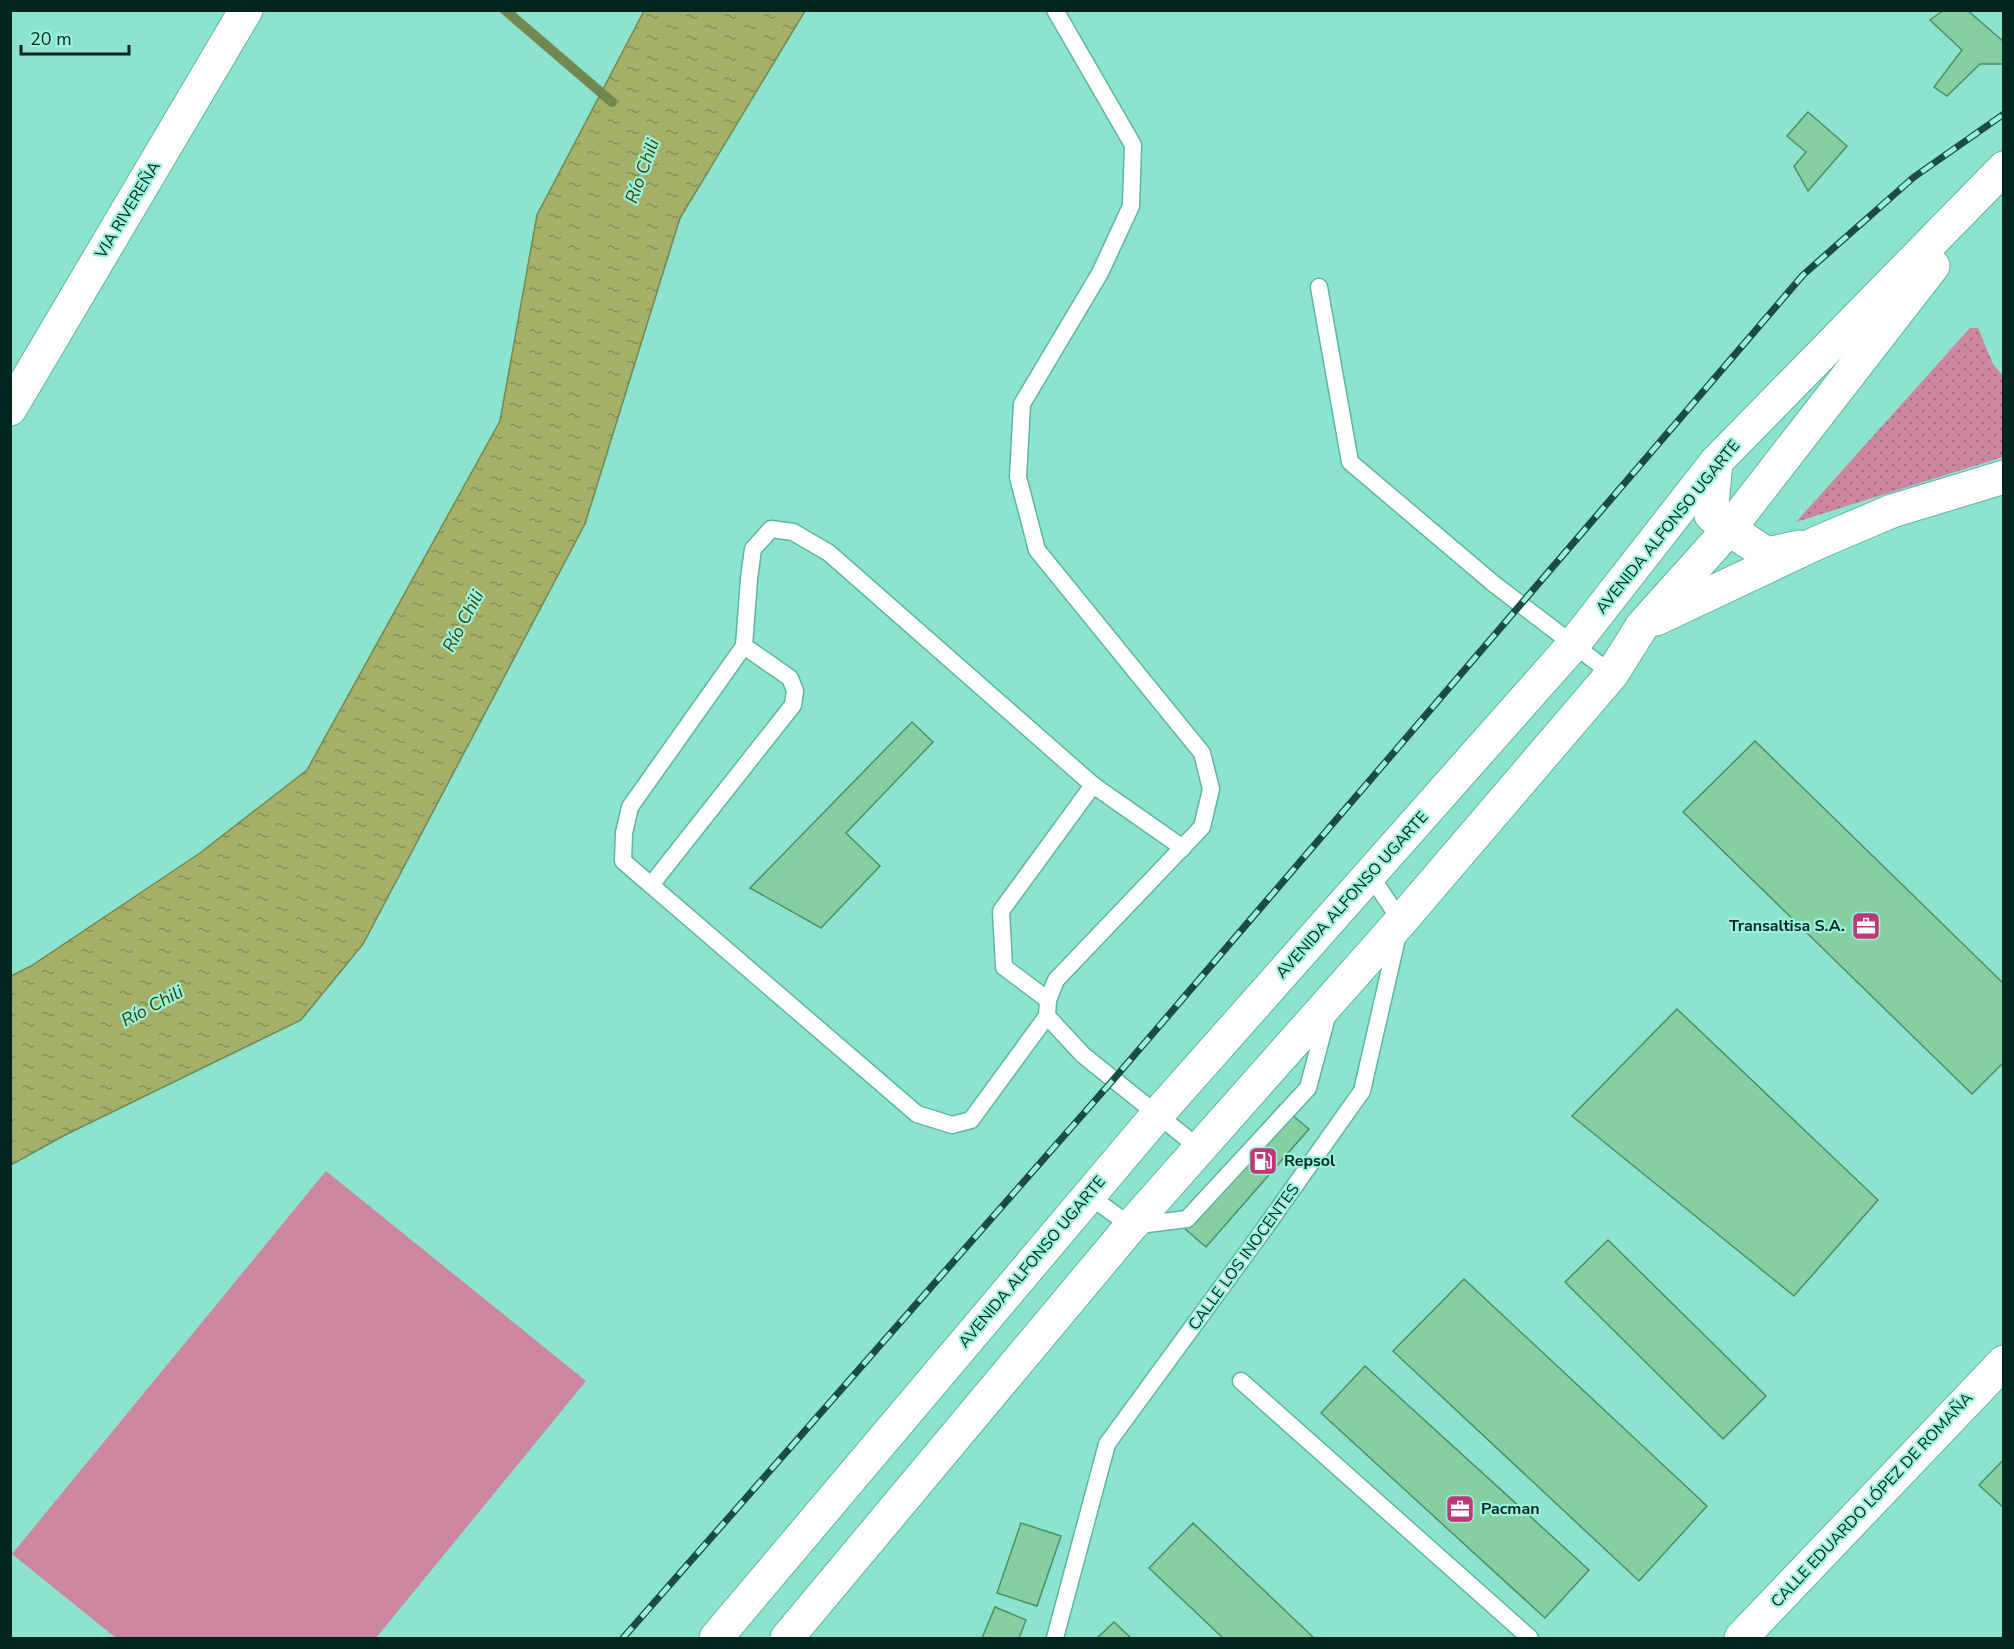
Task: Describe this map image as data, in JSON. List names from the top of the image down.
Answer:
{
  "streets": {
    "main road": ["VIA RIVEREÑA", "AVENIDA ALFONSO UGARTE", "CALLE EDUARDO LÓPEZ DE ROMAÑA"],
    "lane": ["CALLE LOS INOCENTES"]
  },
  "water": ["Río Chili"],
  "places": {
    "office": ["Transaltisa S.A.", "Pacman"],
    "fuel station": ["Repsol"]
  },
  "scale_bar": "20 m"
}
